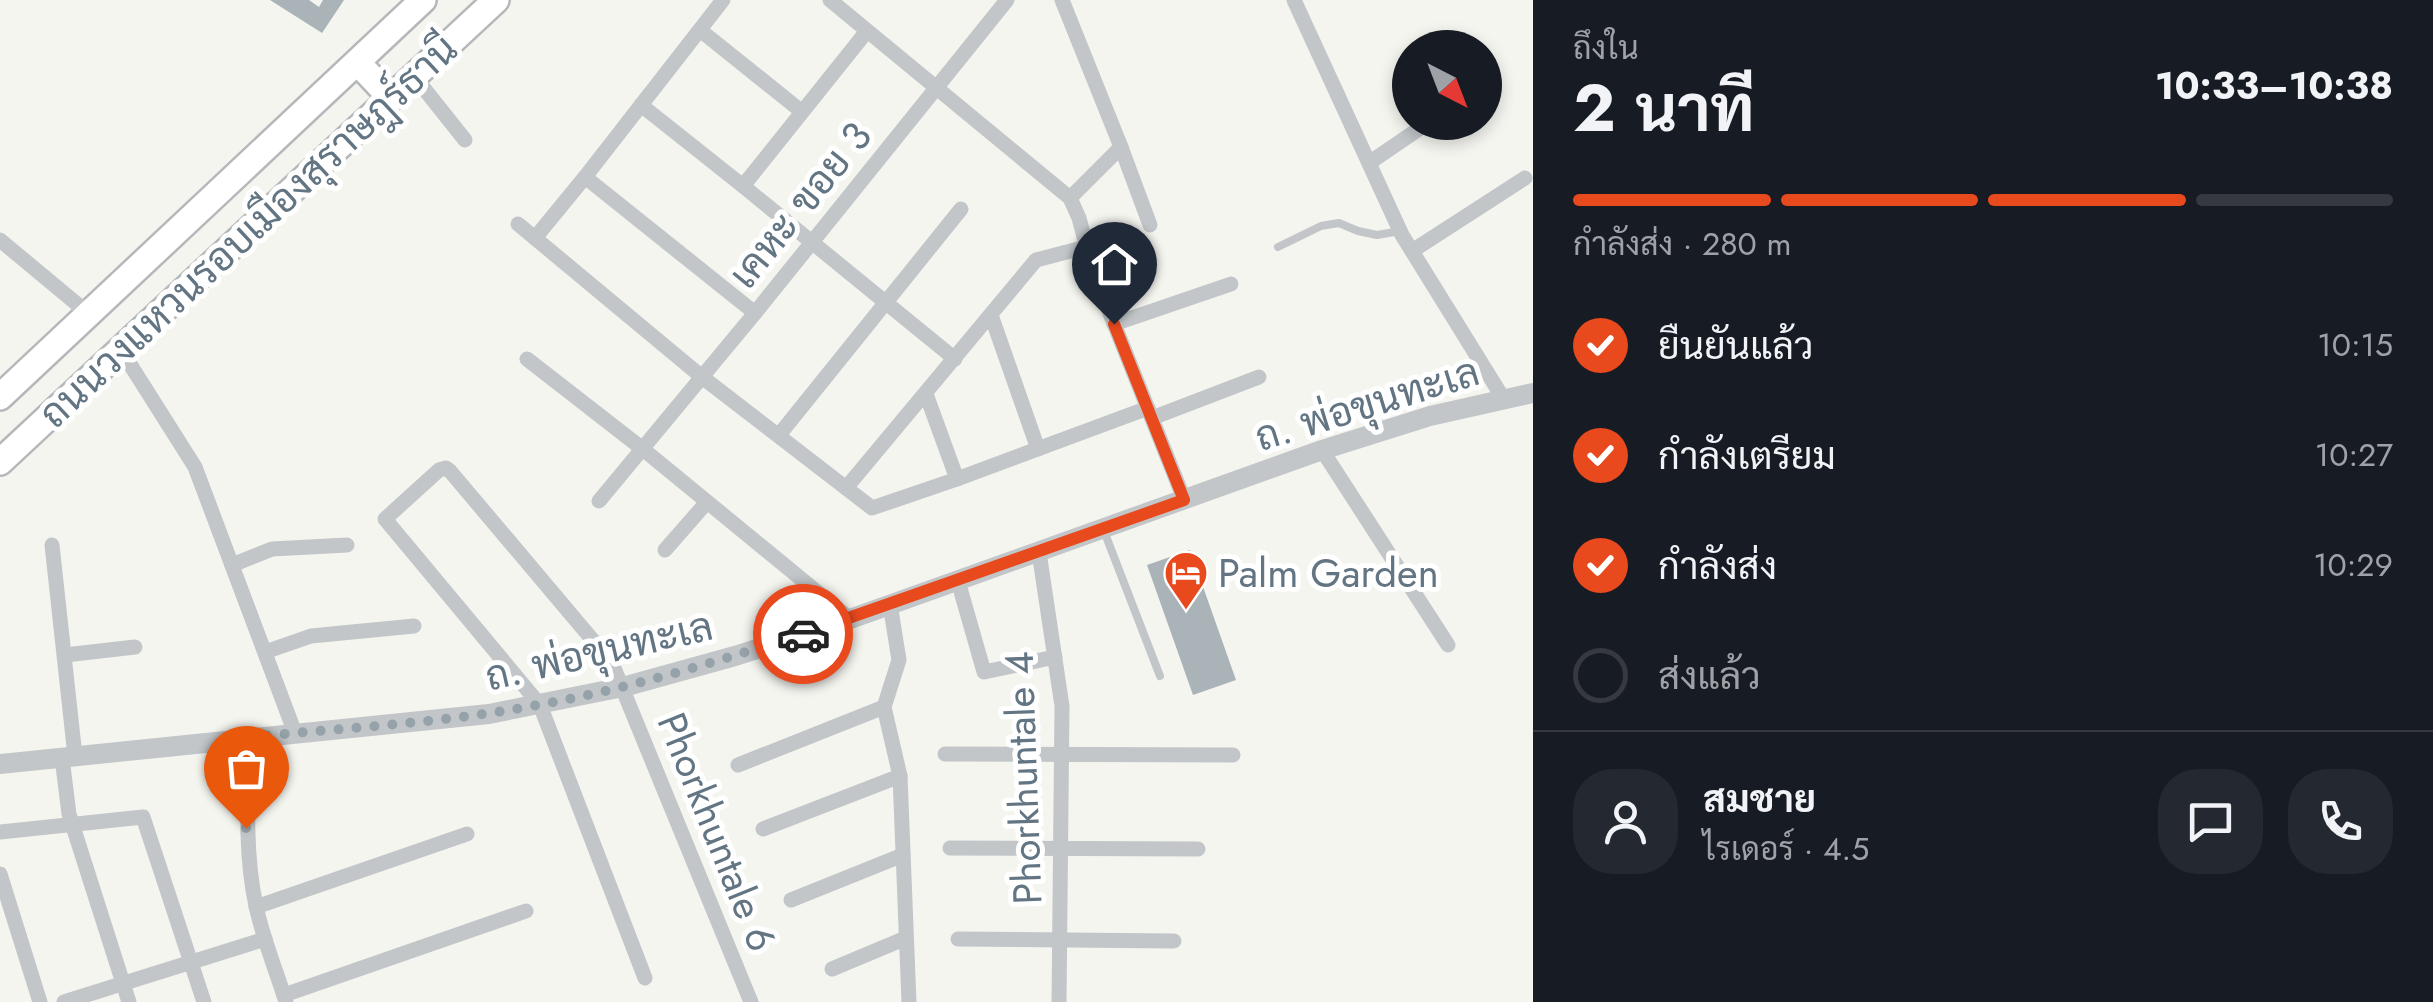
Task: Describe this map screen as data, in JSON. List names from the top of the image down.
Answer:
{
  "streets": {
    "highway": ["ถนนวงแหวนรอบเมืองสุราษฎร์ธานี"],
    "street": [
      "เคหะ ขอย 3",
      "ถ. พ่อขุนทะเล",
      "Phorkhuntale 4",
      "Phorkhuntale 6"
    ]
  },
  "crossings": [
    ["ถ. พ่อขุนทะเล", "Phorkhuntale 4"],
    ["ถ. พ่อขุนทะเล", "Phorkhuntale 6"]
  ],
  "places": {
    "hotel": ["Palm Garden"]
  },
  "north": "bottom right",
  "page": {
    "heading": ["2 นาที", "ถึงใน", "10:33–10:38"],
    "panel": ["สมชาย", "ไรเดอร์ · 4.5"],
    "bar": "กำลังส่ง · 280 m",
    "list": [
      ["ยืนยันแล้ว", "10:15"],
      ["กำลังเตรียม", "10:27"],
      ["กำลังส่ง", "10:29"],
      "ส่งแล้ว"
    ]
  }
}
